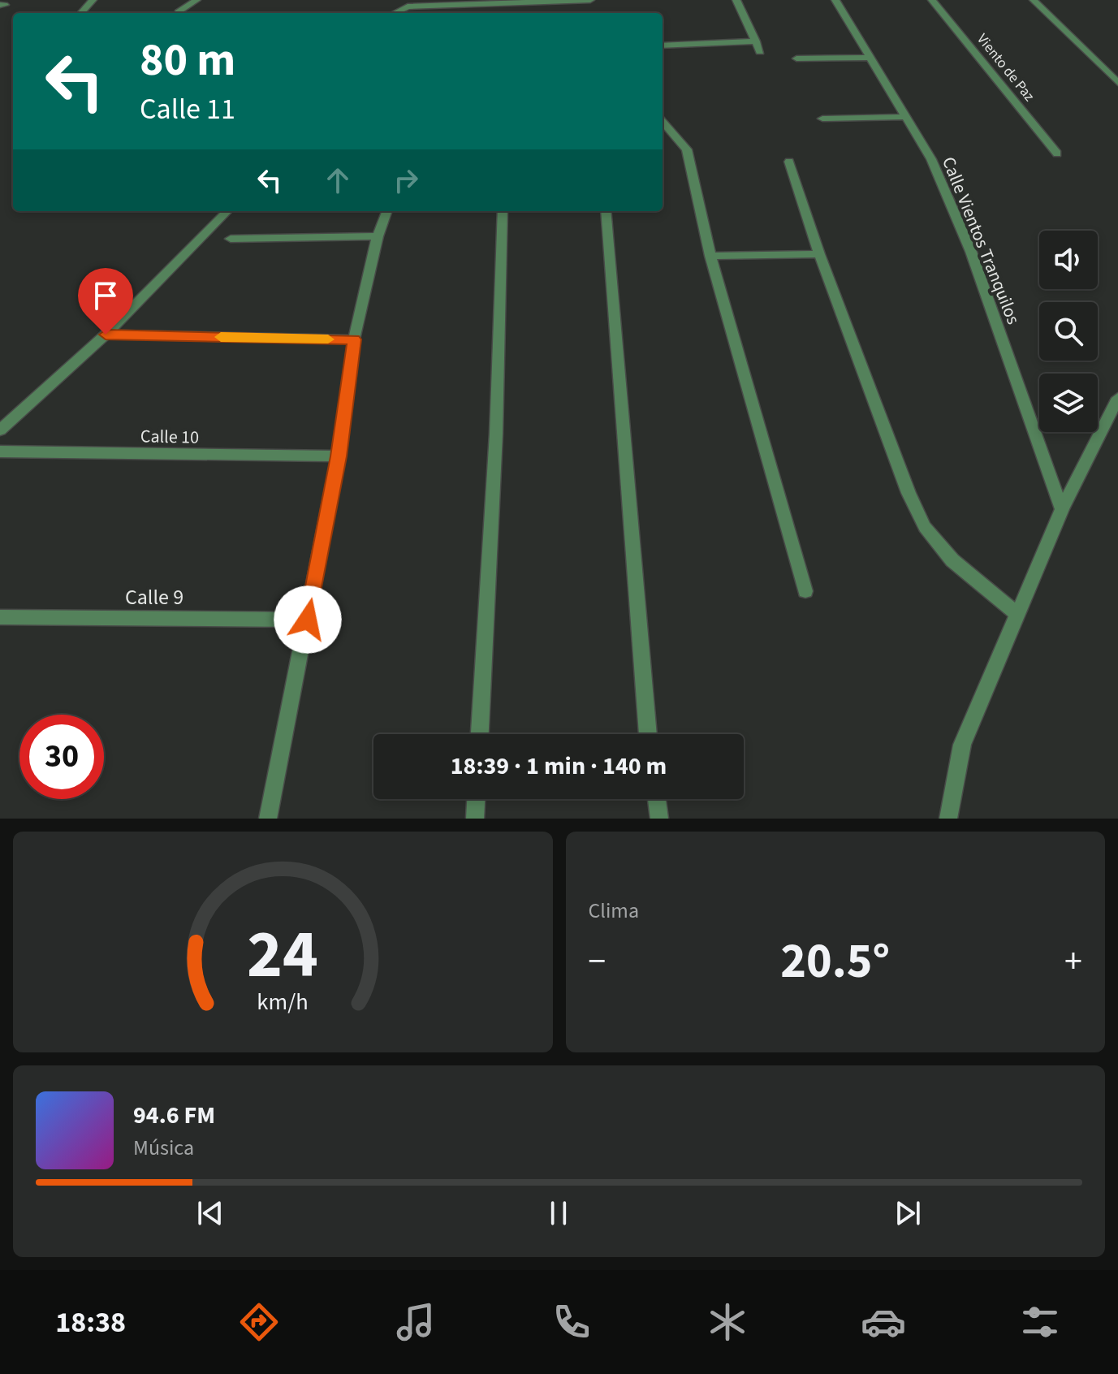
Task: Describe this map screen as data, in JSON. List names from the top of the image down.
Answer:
{
  "streets": {
    "street": [
      "Viento de Paz",
      "Calle Vientos Tranquilos",
      "Calle 10",
      "Calle 9"
    ]
  },
  "page": {
    "turn": ["80 m", "Calle 11"],
    "limit": "30",
    "trip": "18:39 · 1 min · 140 m",
    "tile": "Clima",
    "heat": ["−", "20.5°", "+"],
    "song": ["94.6 FM", "Música"],
    "tabs": "18:38",
    "gauge": ["24", "km/h"]
  }
}
